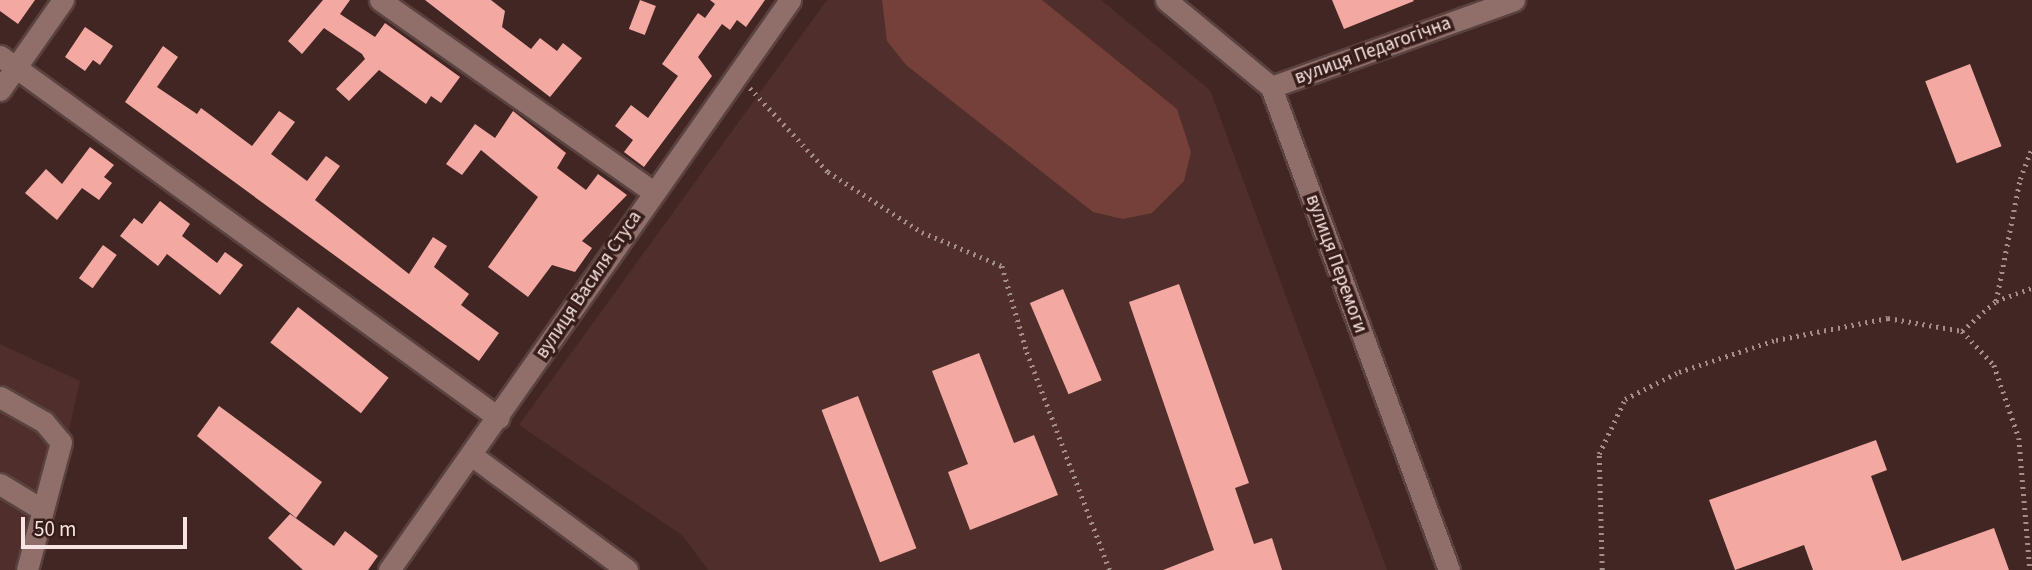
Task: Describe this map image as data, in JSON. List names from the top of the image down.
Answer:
{
  "streets": {
    "street": ["вулиця Педагогічна", "вулиця Перемоги", "вулиця Василя Стуса"]
  },
  "crossings": [
    ["вулиця Педагогічна", "вулиця Перемоги"]
  ],
  "scale_bar": "50 m"
}
